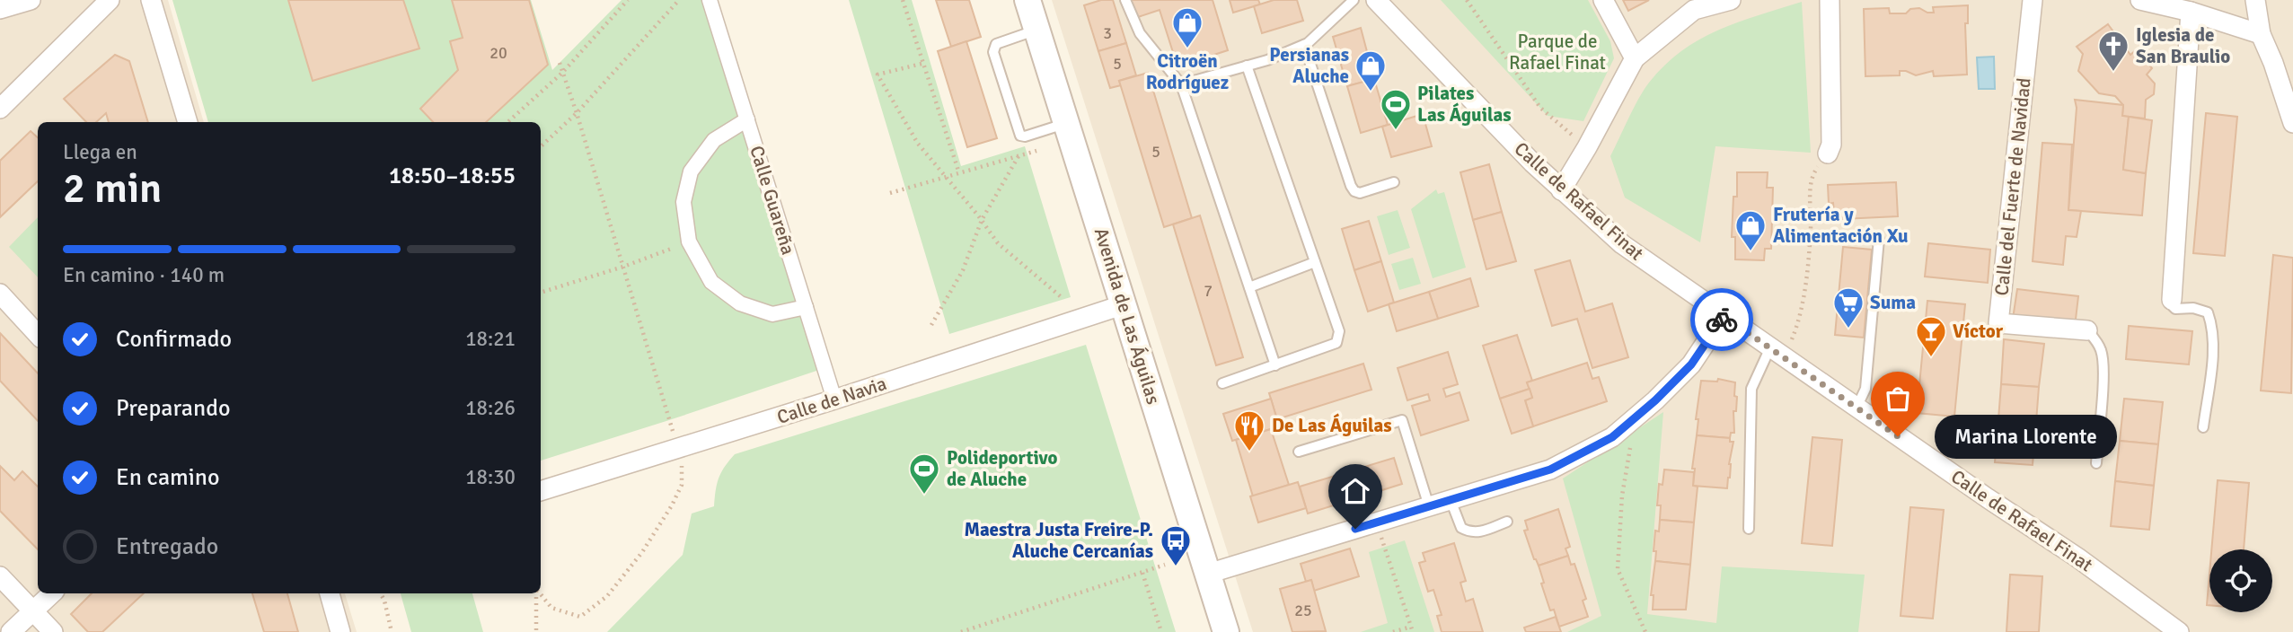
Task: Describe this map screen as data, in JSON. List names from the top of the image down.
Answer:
{
  "streets": {
    "street": [
      "Calle del Fuerte de Navidad",
      "Calle Guareña",
      "Calle de Rafael Finat",
      "Avenida de Las Águilas",
      "Calle de Navia"
    ]
  },
  "crossings": [
    ["Calle Guareña", "Calle de Navia"],
    ["Avenida de Las Águilas", "Calle de Navia"]
  ],
  "parks": ["Parque de Rafael Finat"],
  "places": {
    "shop": ["Citroën Rodríguez", "Persianas Aluche", "Frutería y Alimentación Xu"],
    "church": ["Iglesia de San Braulio"],
    "sports": ["Pilates Las Águilas", "Polideportivo de Aluche"],
    "supermarket": ["Suma"],
    "bar": ["Víctor"],
    "other": ["Marina Llorente"],
    "restaurant": ["De Las Águilas"],
    "bus stop": ["Maestra Justa Freire-P. Aluche Cercanías"]
  },
  "house_numbers": [
    "3",
    "20",
    "5",
    "5",
    "7",
    "25"
  ],
  "page": {
    "heading": ["2 min", "Llega en", "18:50–18:55"],
    "bar": "En camino · 140 m",
    "list": [
      ["Confirmado", "18:21"],
      ["Preparando", "18:26"],
      ["En camino", "18:30"],
      "Entregado"
    ],
    "bubble": "Marina Llorente"
  }
}
